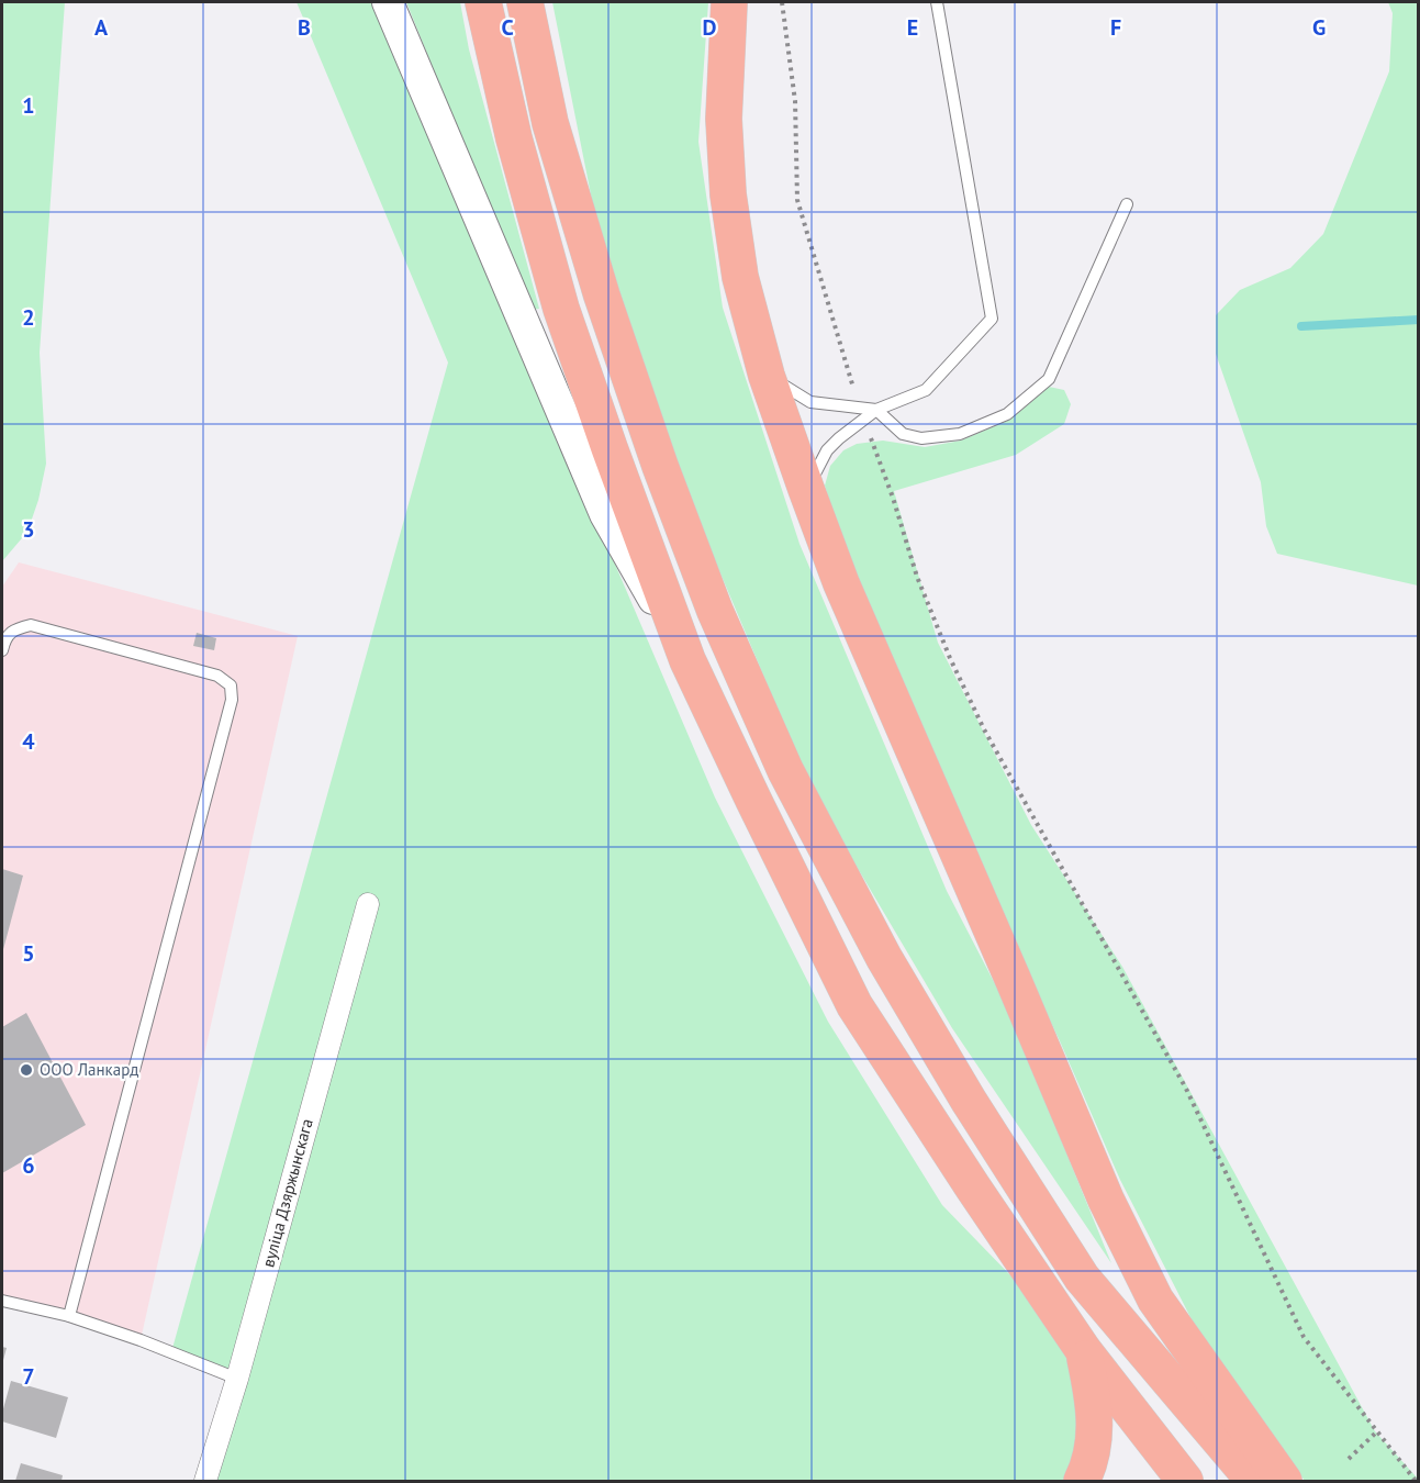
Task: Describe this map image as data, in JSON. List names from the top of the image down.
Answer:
{
  "streets": {
    "street": ["вуліца Дзяржынскага"]
  },
  "places": ["ООО Ланкард"],
  "grid": {
    "columns": [
      "A",
      "B",
      "C",
      "D",
      "E",
      "F",
      "G"
    ],
    "rows": [
      "1",
      "2",
      "3",
      "4",
      "5",
      "6",
      "7"
    ]
  }
}
